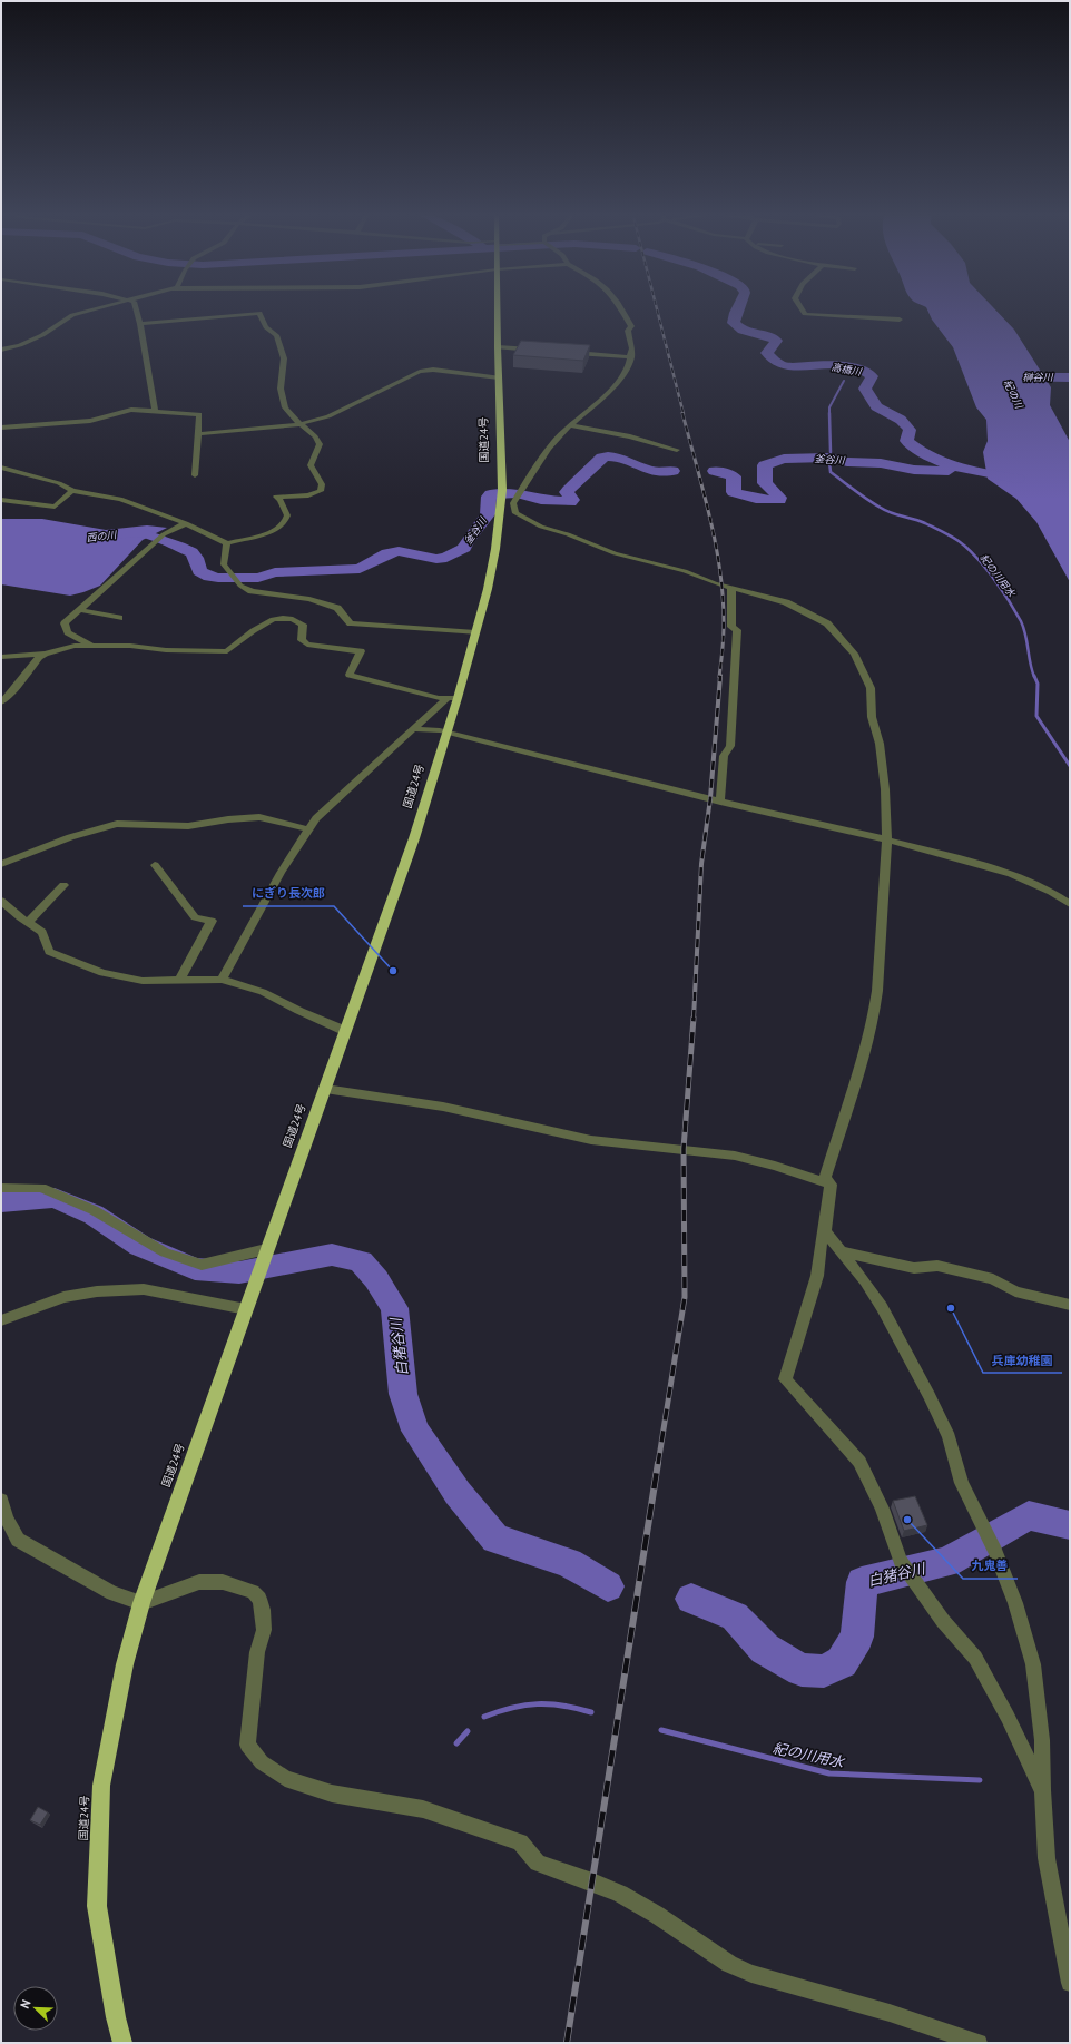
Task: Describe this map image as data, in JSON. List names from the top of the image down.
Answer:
{
  "streets": {
    "highway": ["国道24号"]
  },
  "water": [
    "高橋川",
    "榊谷川",
    "紀の川",
    "釜谷川",
    "西の川",
    "紀の川用水",
    "白猪谷川"
  ],
  "places": ["にぎり長次郎", "兵庫幼稚園", "九鬼善"],
  "north": "top left"
}
